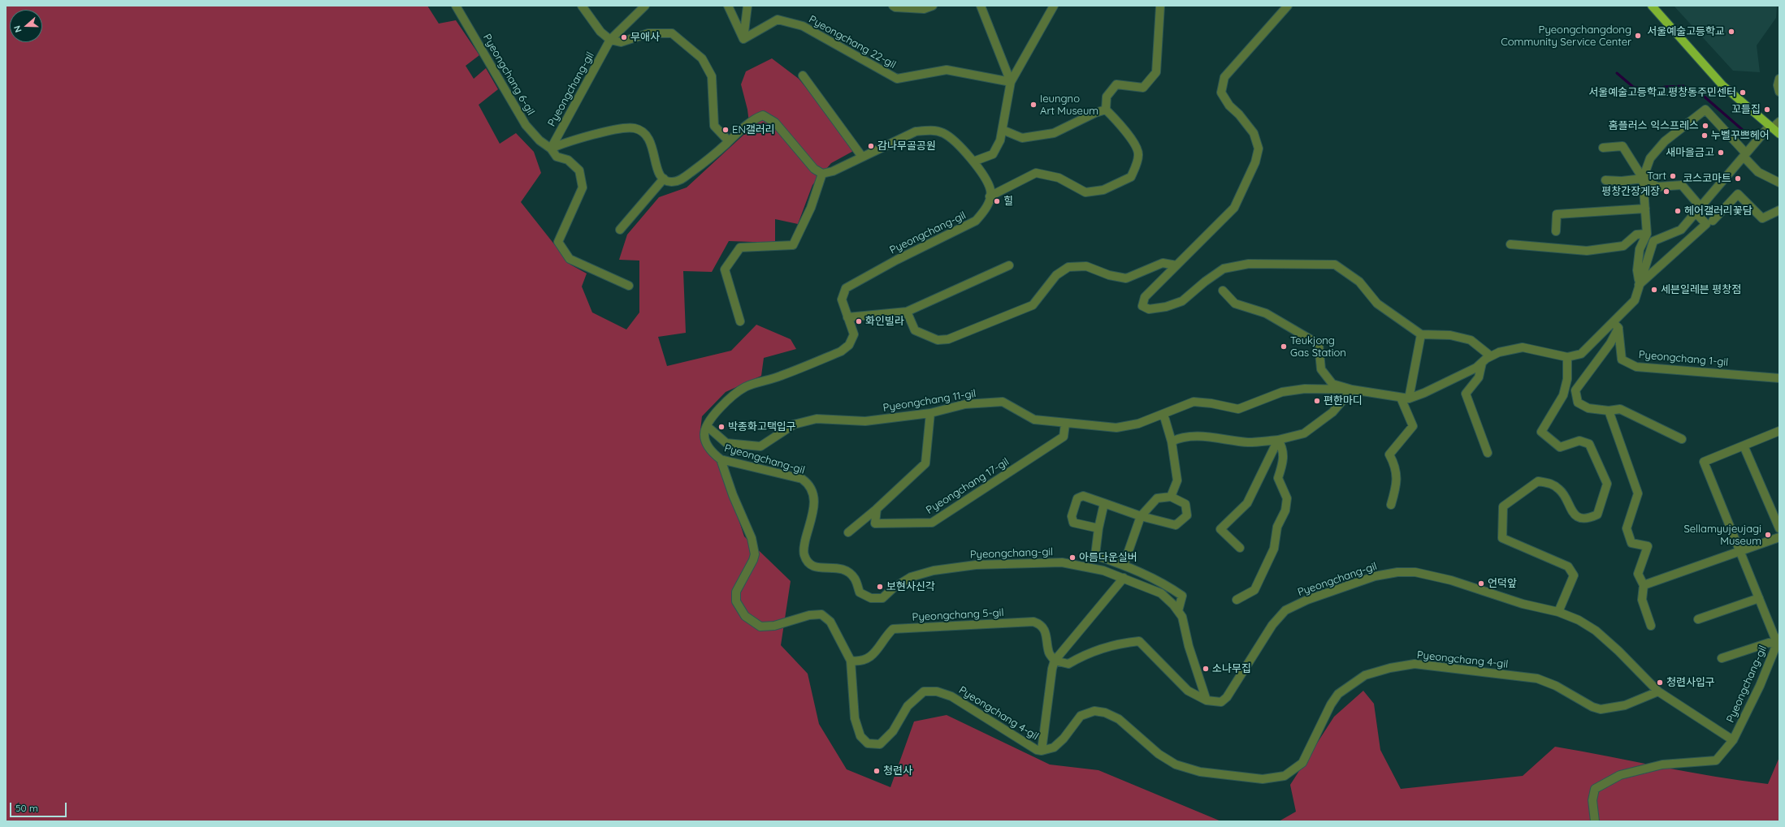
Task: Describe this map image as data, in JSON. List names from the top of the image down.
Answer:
{
  "streets": {
    "street": [
      "Pyeongchang 22-gil",
      "Pyeongchang 6-gil",
      "Pyeongchang-gil",
      "Pyeongchang 1-gil",
      "Pyeongchang 11-gil",
      "Pyeongchang 17-gil",
      "Pyeongchang 5-gil",
      "Pyeongchang 4-gil"
    ]
  },
  "crossings": [
    ["Pyeongchang 6-gil", "Pyeongchang-gil"],
    ["Pyeongchang-gil", "Pyeongchang 11-gil"],
    ["Pyeongchang-gil", "Pyeongchang 4-gil"],
    ["Pyeongchang 1-gil", "Pyeongchang 11-gil"],
    ["Pyeongchang 11-gil", "Pyeongchang 17-gil"],
    ["Pyeongchang 5-gil", "Pyeongchang 4-gil"]
  ],
  "places": [
    "서울예술고등학교",
    "Pyeongchangdong Community Service Center",
    "무애사",
    "서울예술고등학교.평창동주민센터",
    "Ieungno Art Museum",
    "꼬들집",
    "홈플러스 익스프레스",
    "EN갤러리",
    "누벨꾸쁘헤어",
    "감나무골공원",
    "새마을금고",
    "Tart",
    "코스코마트",
    "평창간장게장",
    "힐",
    "헤어갤러리꽃담",
    "세븐일레븐 평창점",
    "화인빌라",
    "Teukjong Gas Station",
    "편한마디",
    "박종화고택입구",
    "Sellamyujeujagi Museum",
    "아름다운실버",
    "언덕앞",
    "보현사신각",
    "소나무집",
    "청련사입구",
    "청련사"
  ],
  "scale_bar": "50 m",
  "north": "left"
}
